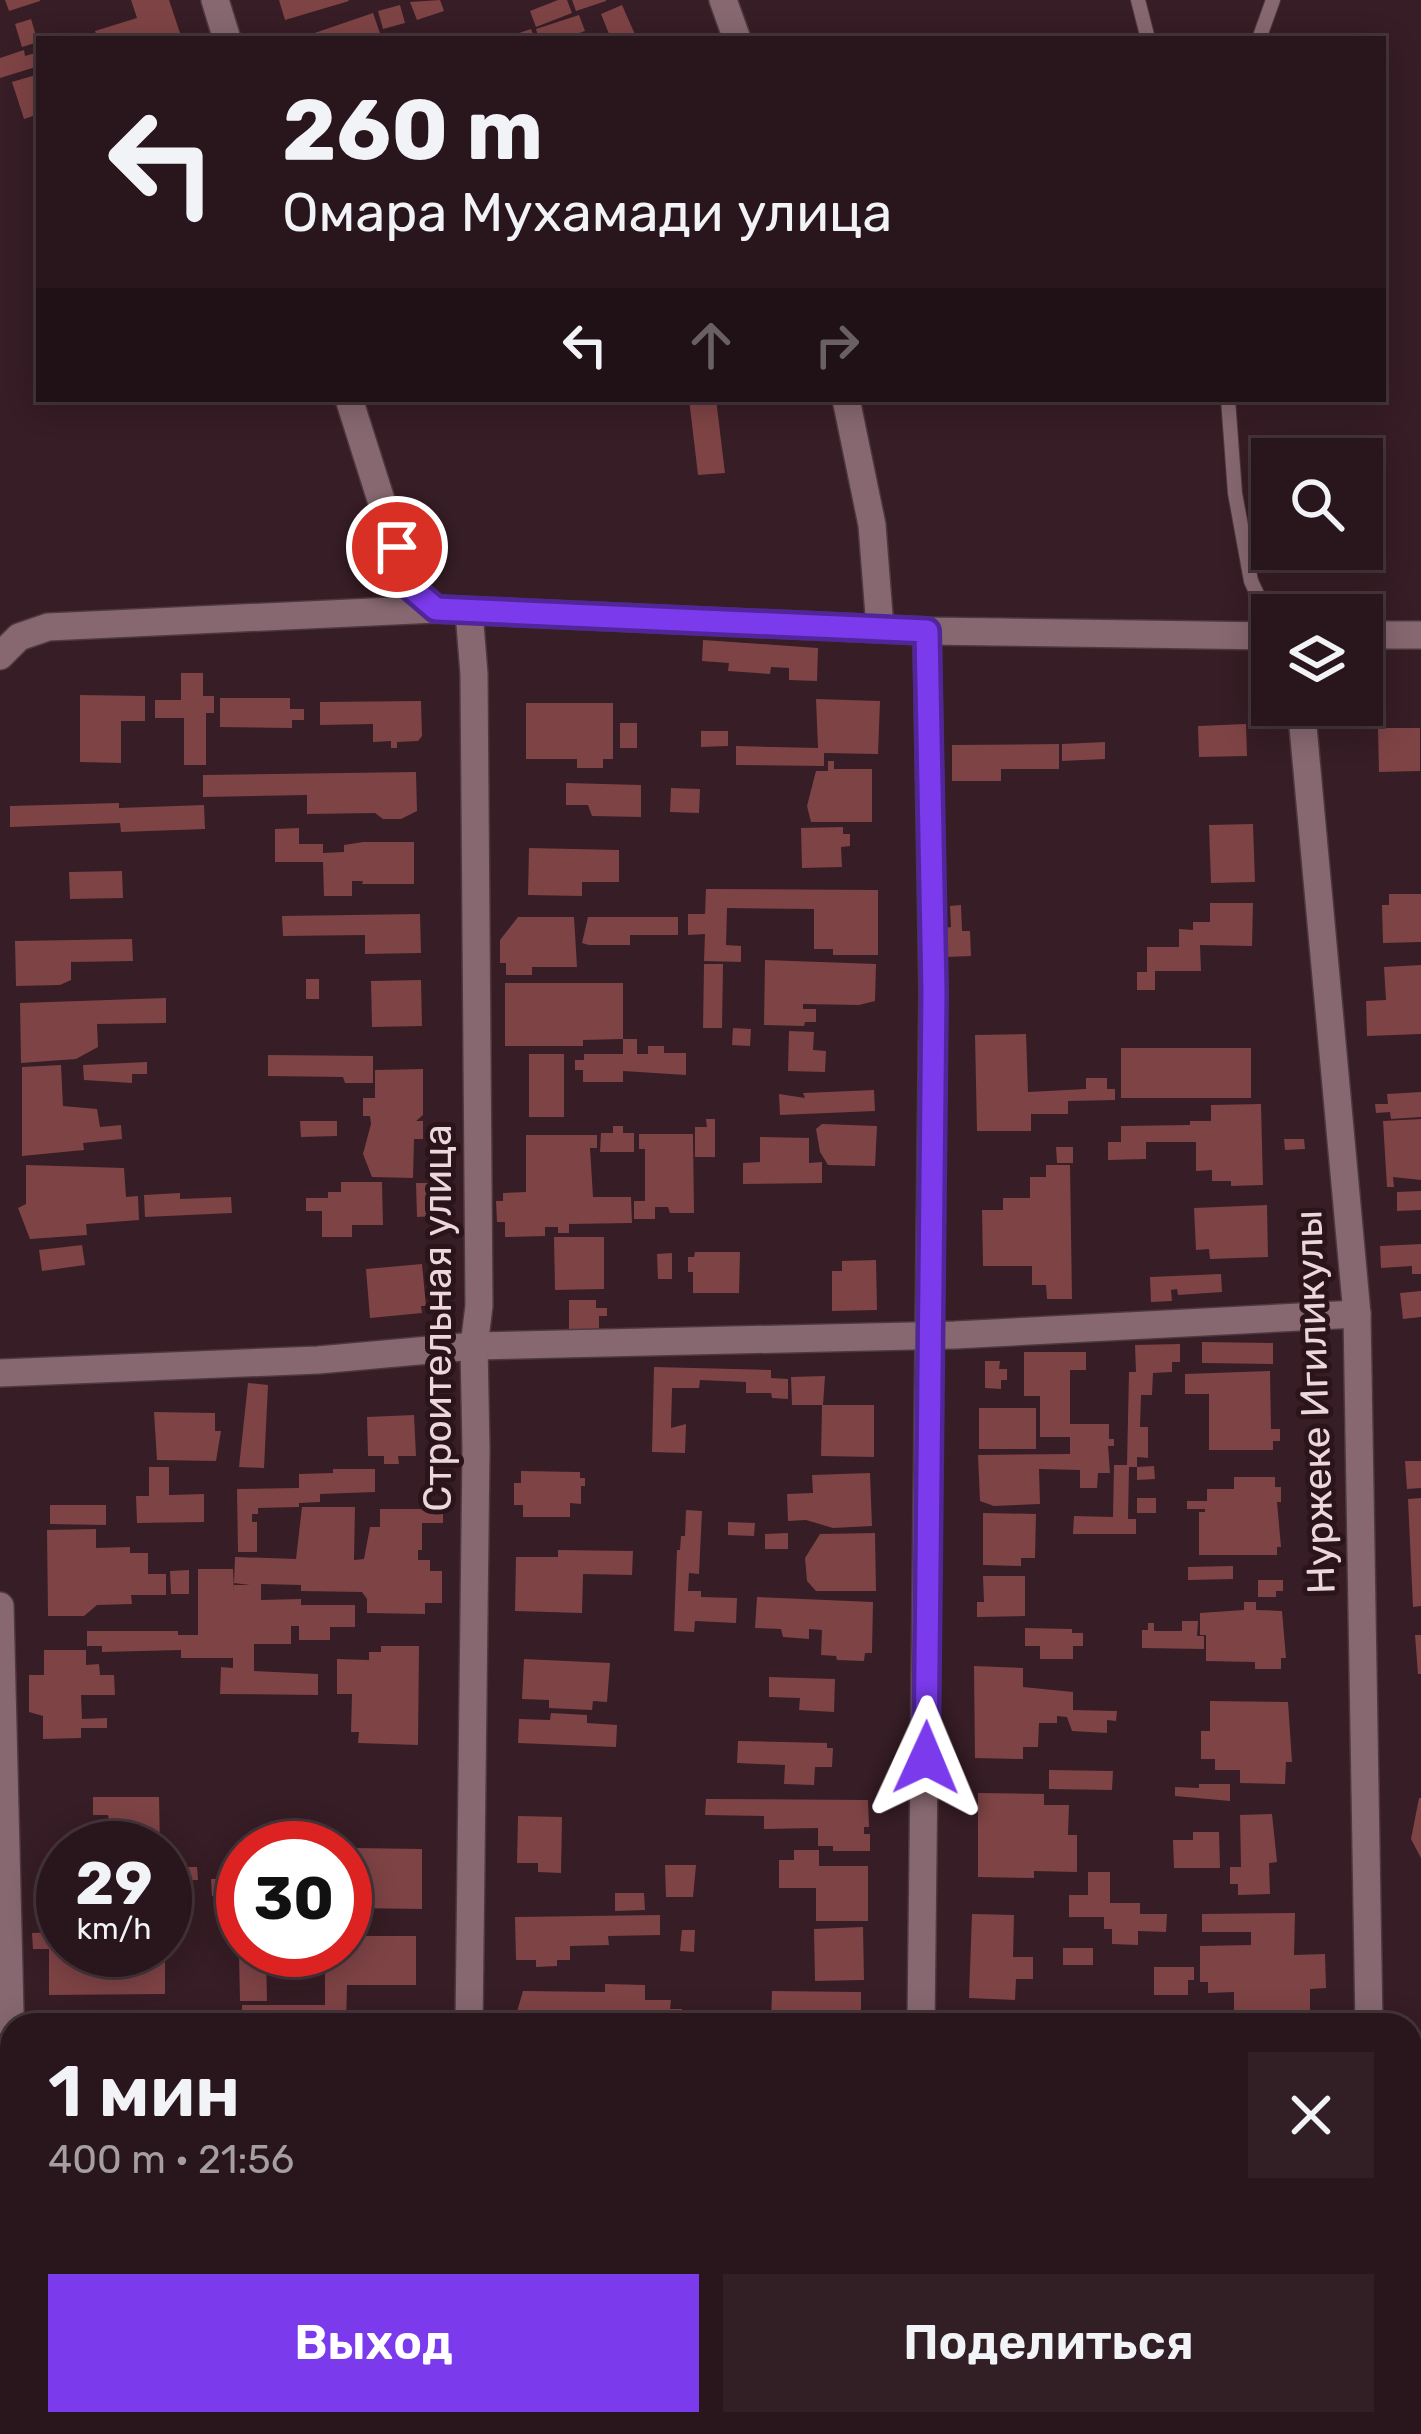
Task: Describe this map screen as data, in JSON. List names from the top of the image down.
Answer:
{
  "streets": {
    "street": ["Строительная улица", "Нуржеке Игиликулы"]
  },
  "page": {
    "turn": ["260 m", "Омара Мухамади улица"],
    "speed": "29 km/h",
    "limit": "30",
    "heading": ["1 мин", "400 m · 21:56"],
    "buttons": ["Выход", "Поделиться"]
  }
}
